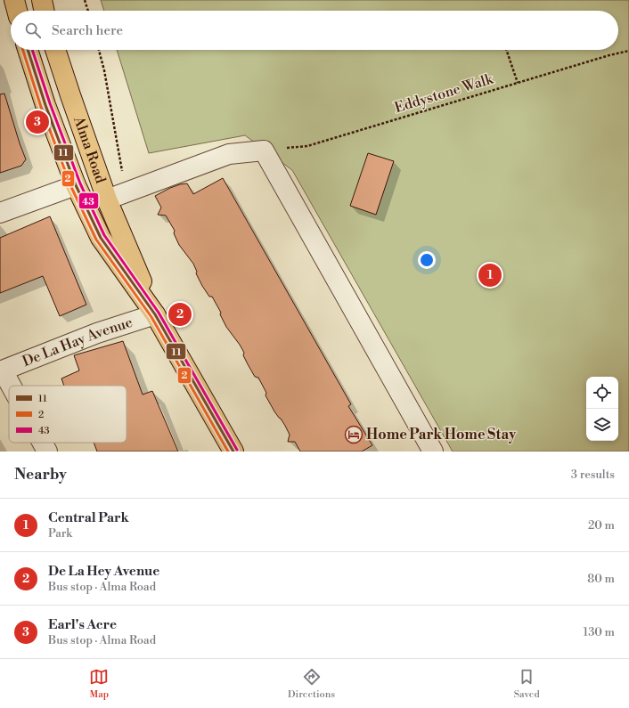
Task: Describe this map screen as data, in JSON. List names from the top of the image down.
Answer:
{
  "streets": {
    "main road": ["Alma Road"],
    "street": ["De La Hay Avenue"],
    "path": ["Eddystone Walk"]
  },
  "crossings": [
    ["Alma Road", "De La Hay Avenue"]
  ],
  "places": {
    "hotel": ["Home Park Home Stay"]
  },
  "lines": ["transit line 11", "transit line 2", "transit line 43"],
  "legend": ["11", "2", "43"],
  "page": {
    "search": "Search here",
    "pins": ["3", "1", "2"],
    "heading": ["Nearby", "3 results"],
    "list": [
      {
        "mark": "1",
        "name": "Central Park",
        "note": "Park",
        "value": "20 m"
      },
      {
        "mark": "2",
        "name": "De La Hey Avenue",
        "note": "Bus stop · Alma Road",
        "value": "80 m"
      },
      {
        "mark": "3",
        "name": "Earl's Acre",
        "note": "Bus stop · Alma Road",
        "value": "130 m"
      }
    ],
    "nav": ["Map", "Directions", "Saved"]
  }
}
